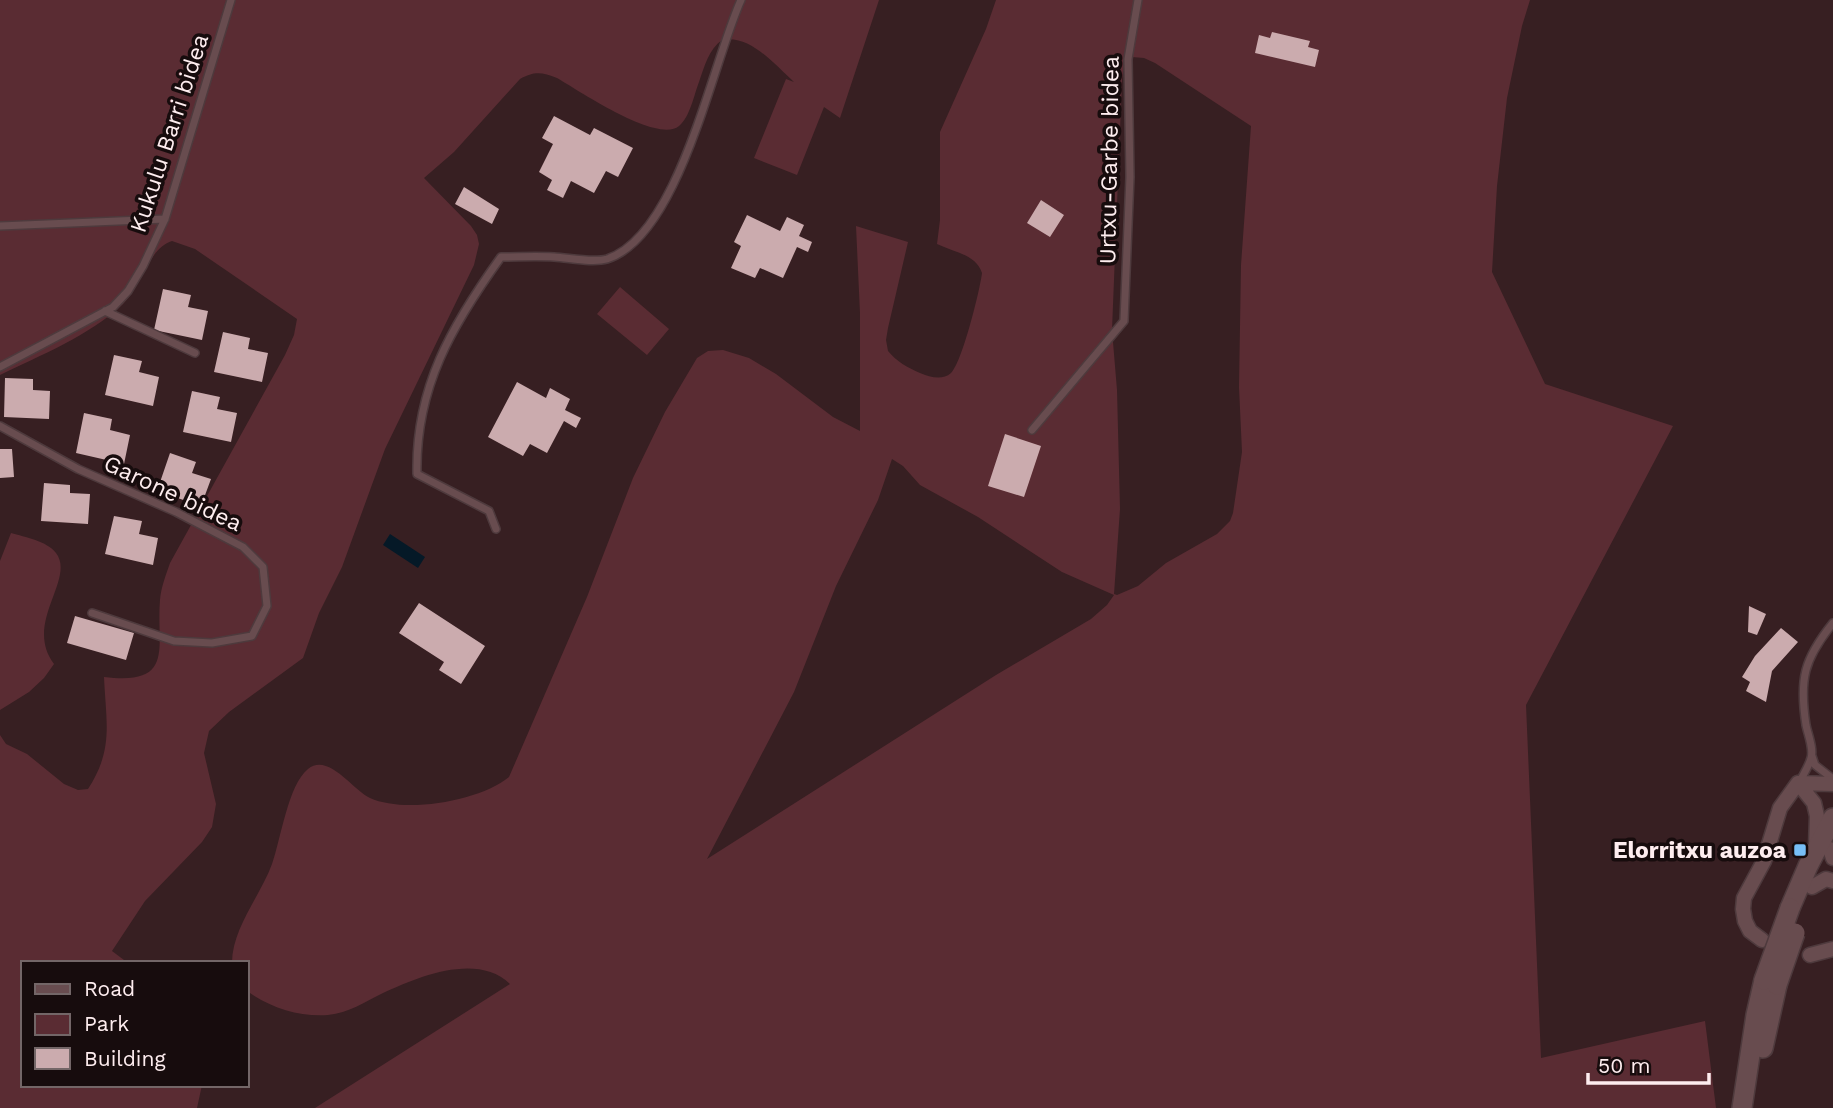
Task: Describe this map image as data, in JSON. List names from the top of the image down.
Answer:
{
  "streets": {
    "lane": ["Kukulu Barri bidea", "Urtxu-Garbe bidea", "Garone bidea"]
  },
  "places": {
    "transit": ["Elorritxu auzoa"]
  },
  "legend": ["Road", "Park", "Building"],
  "scale_bar": "50 m"
}
